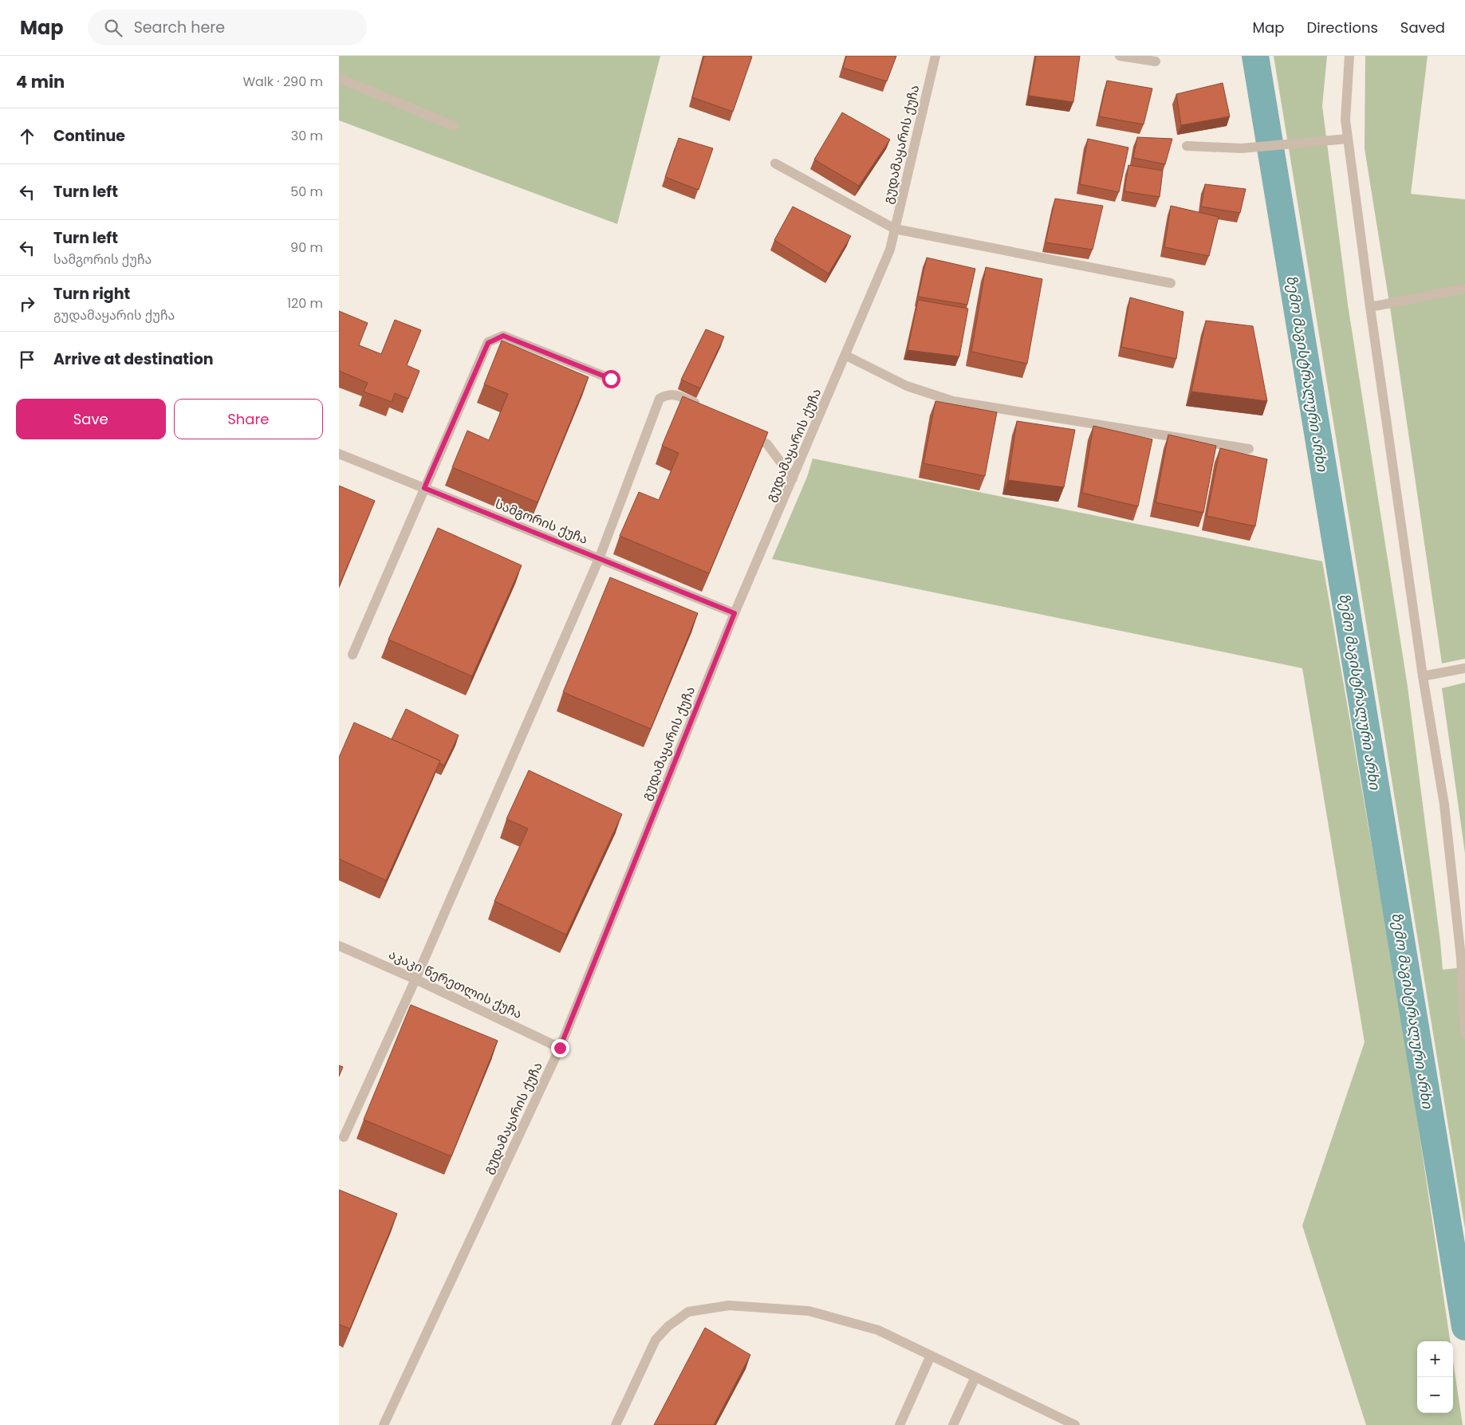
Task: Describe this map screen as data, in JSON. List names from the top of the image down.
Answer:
{
  "streets": {
    "street": ["გუდამაყარის ქუჩა", "სამგორის ქუჩა", "აკაკი წერეთლის ქუჩა"]
  },
  "crossings": [
    ["გუდამაყარის ქუჩა", "სამგორის ქუჩა"],
    ["გუდამაყარის ქუჩა", "აკაკი წერეთლის ქუჩა"]
  ],
  "water": ["ზემო მაგისტრალური არხი"],
  "page": {
    "header": "Map",
    "search": "Search here",
    "nav": ["Map", "Directions", "Saved"],
    "heading": ["4 min", "Walk · 290 m"],
    "list": [
      ["Continue", "30 m"],
      ["Turn left", "50 m"],
      ["Turn left", "სამგორის ქუჩა", "90 m"],
      ["Turn right", "გუდამაყარის ქუჩა", "120 m"],
      "Arrive at destination"
    ],
    "buttons": ["Save", "Share"],
    "map_buttons": ["+", "−"]
  }
}
